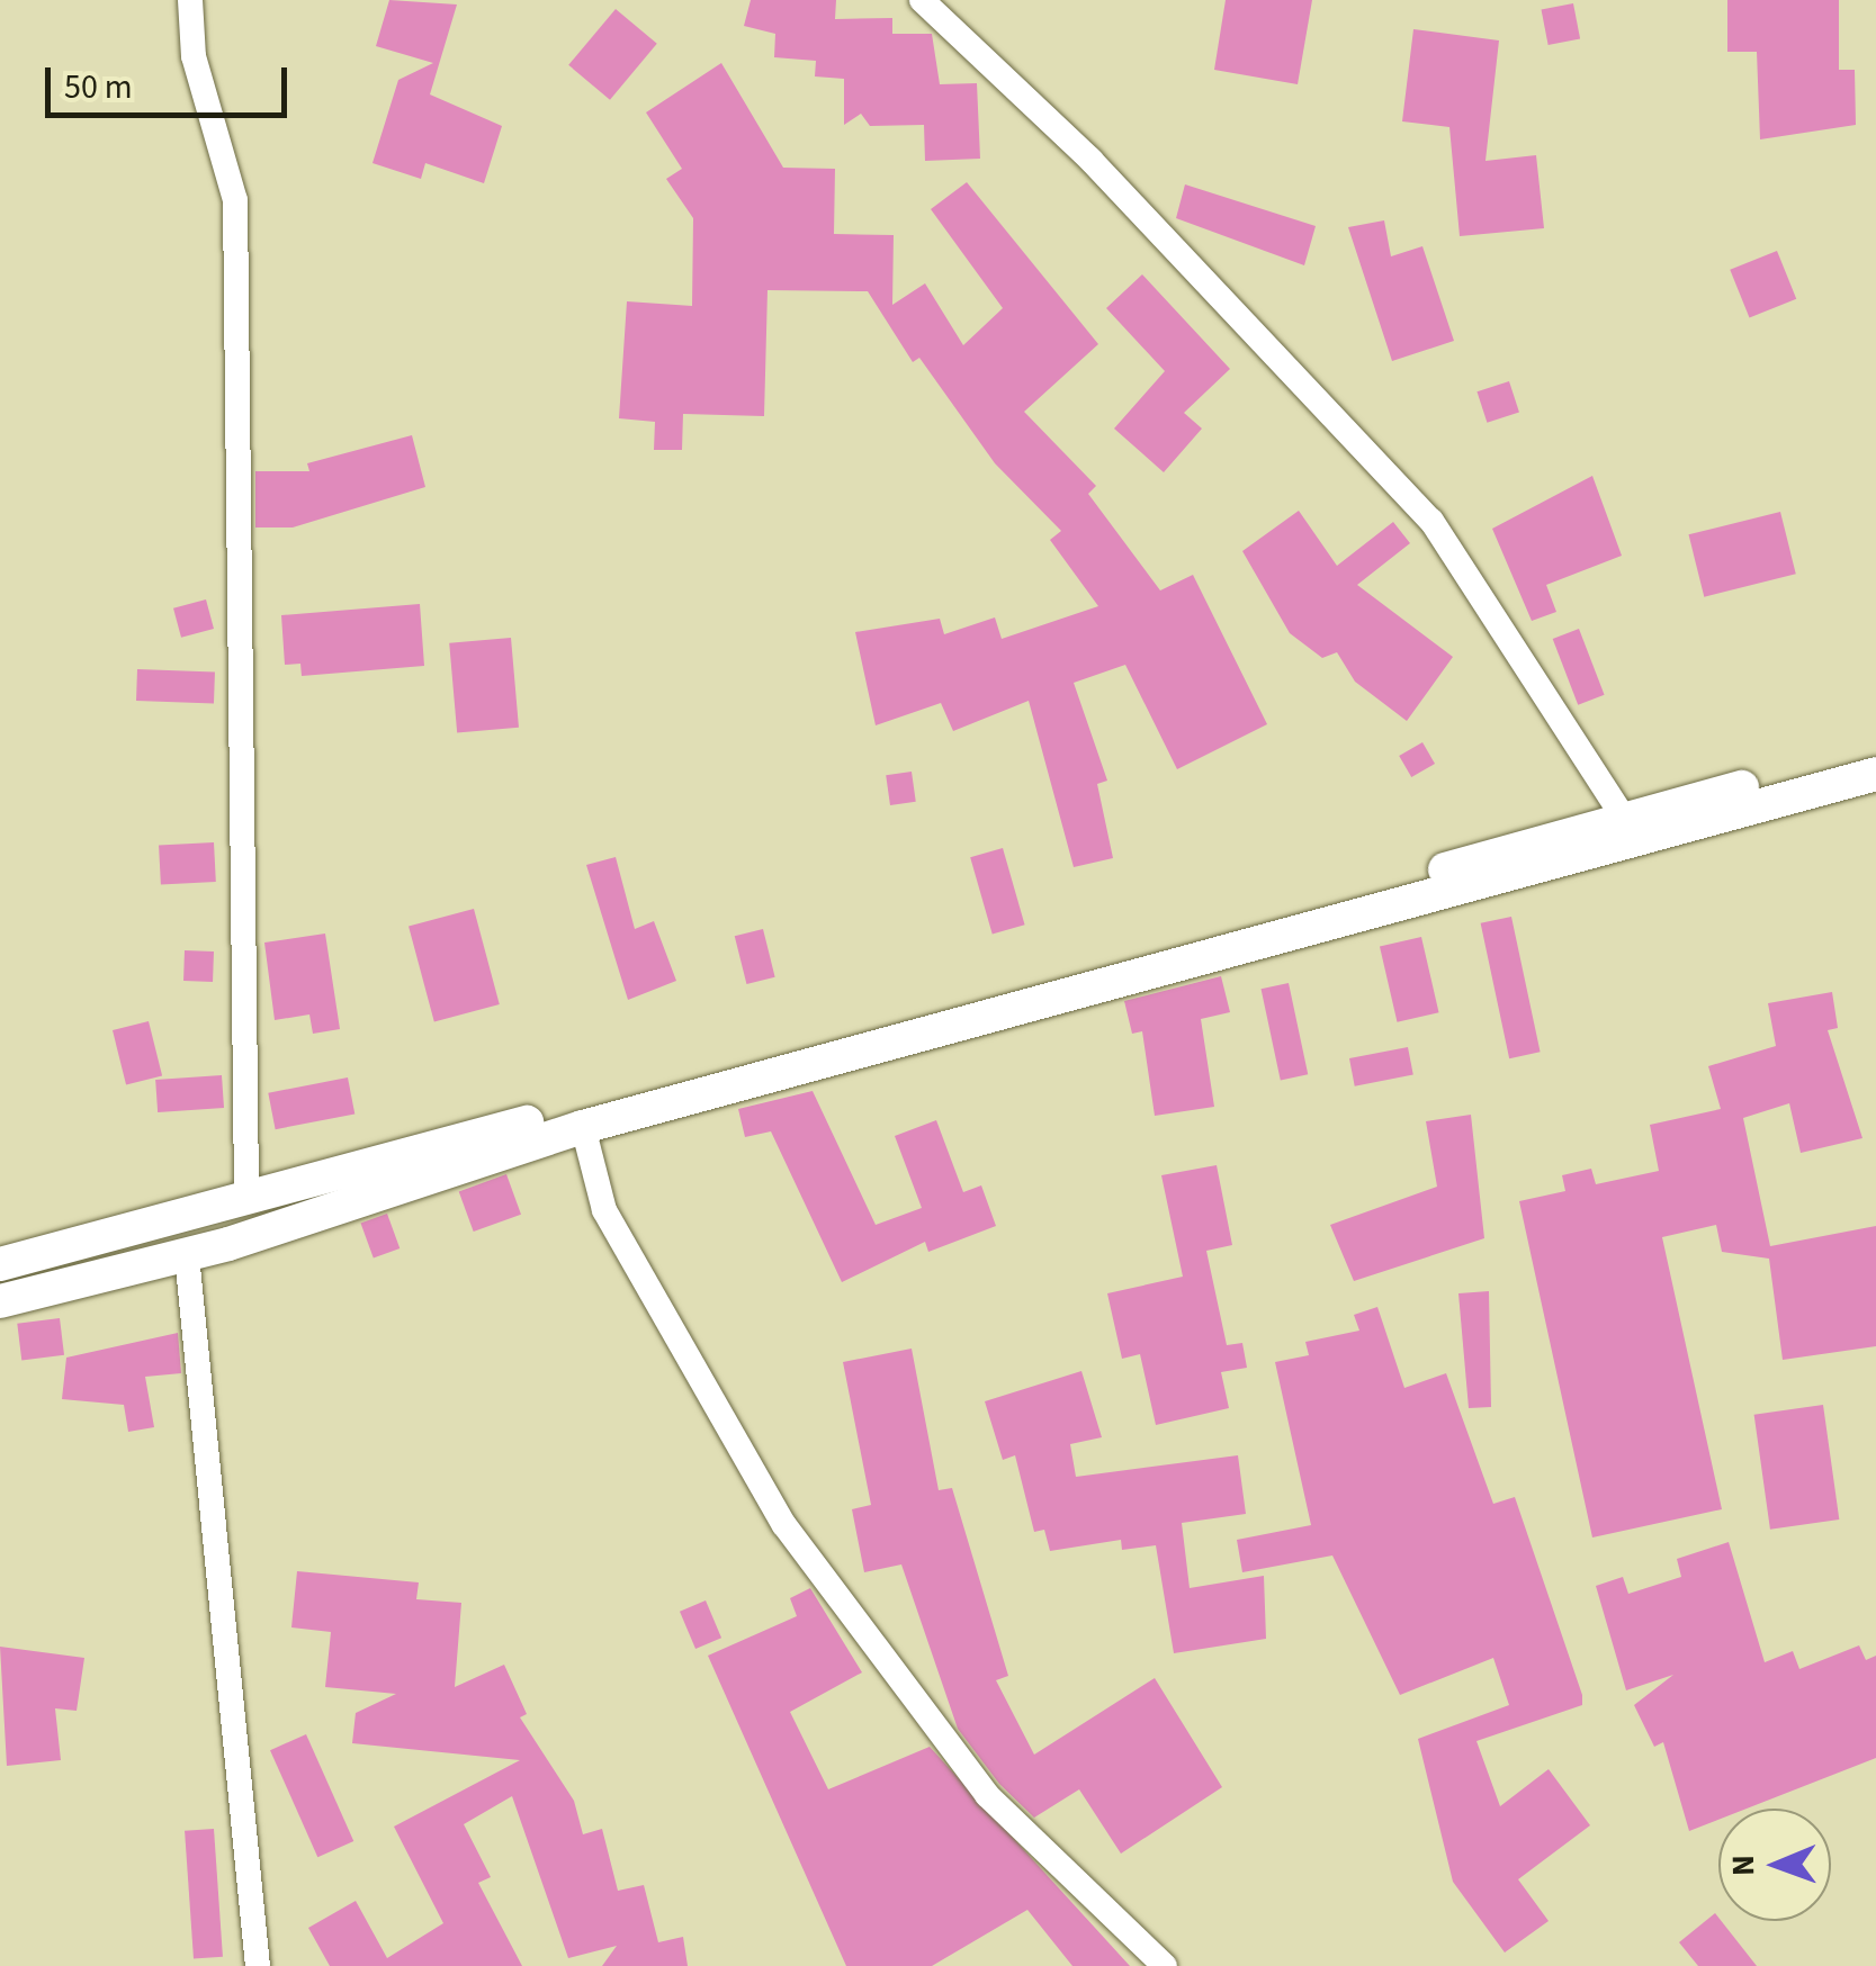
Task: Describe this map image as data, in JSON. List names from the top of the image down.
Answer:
{
  "scale_bar": "50 m",
  "north": "left"
}
